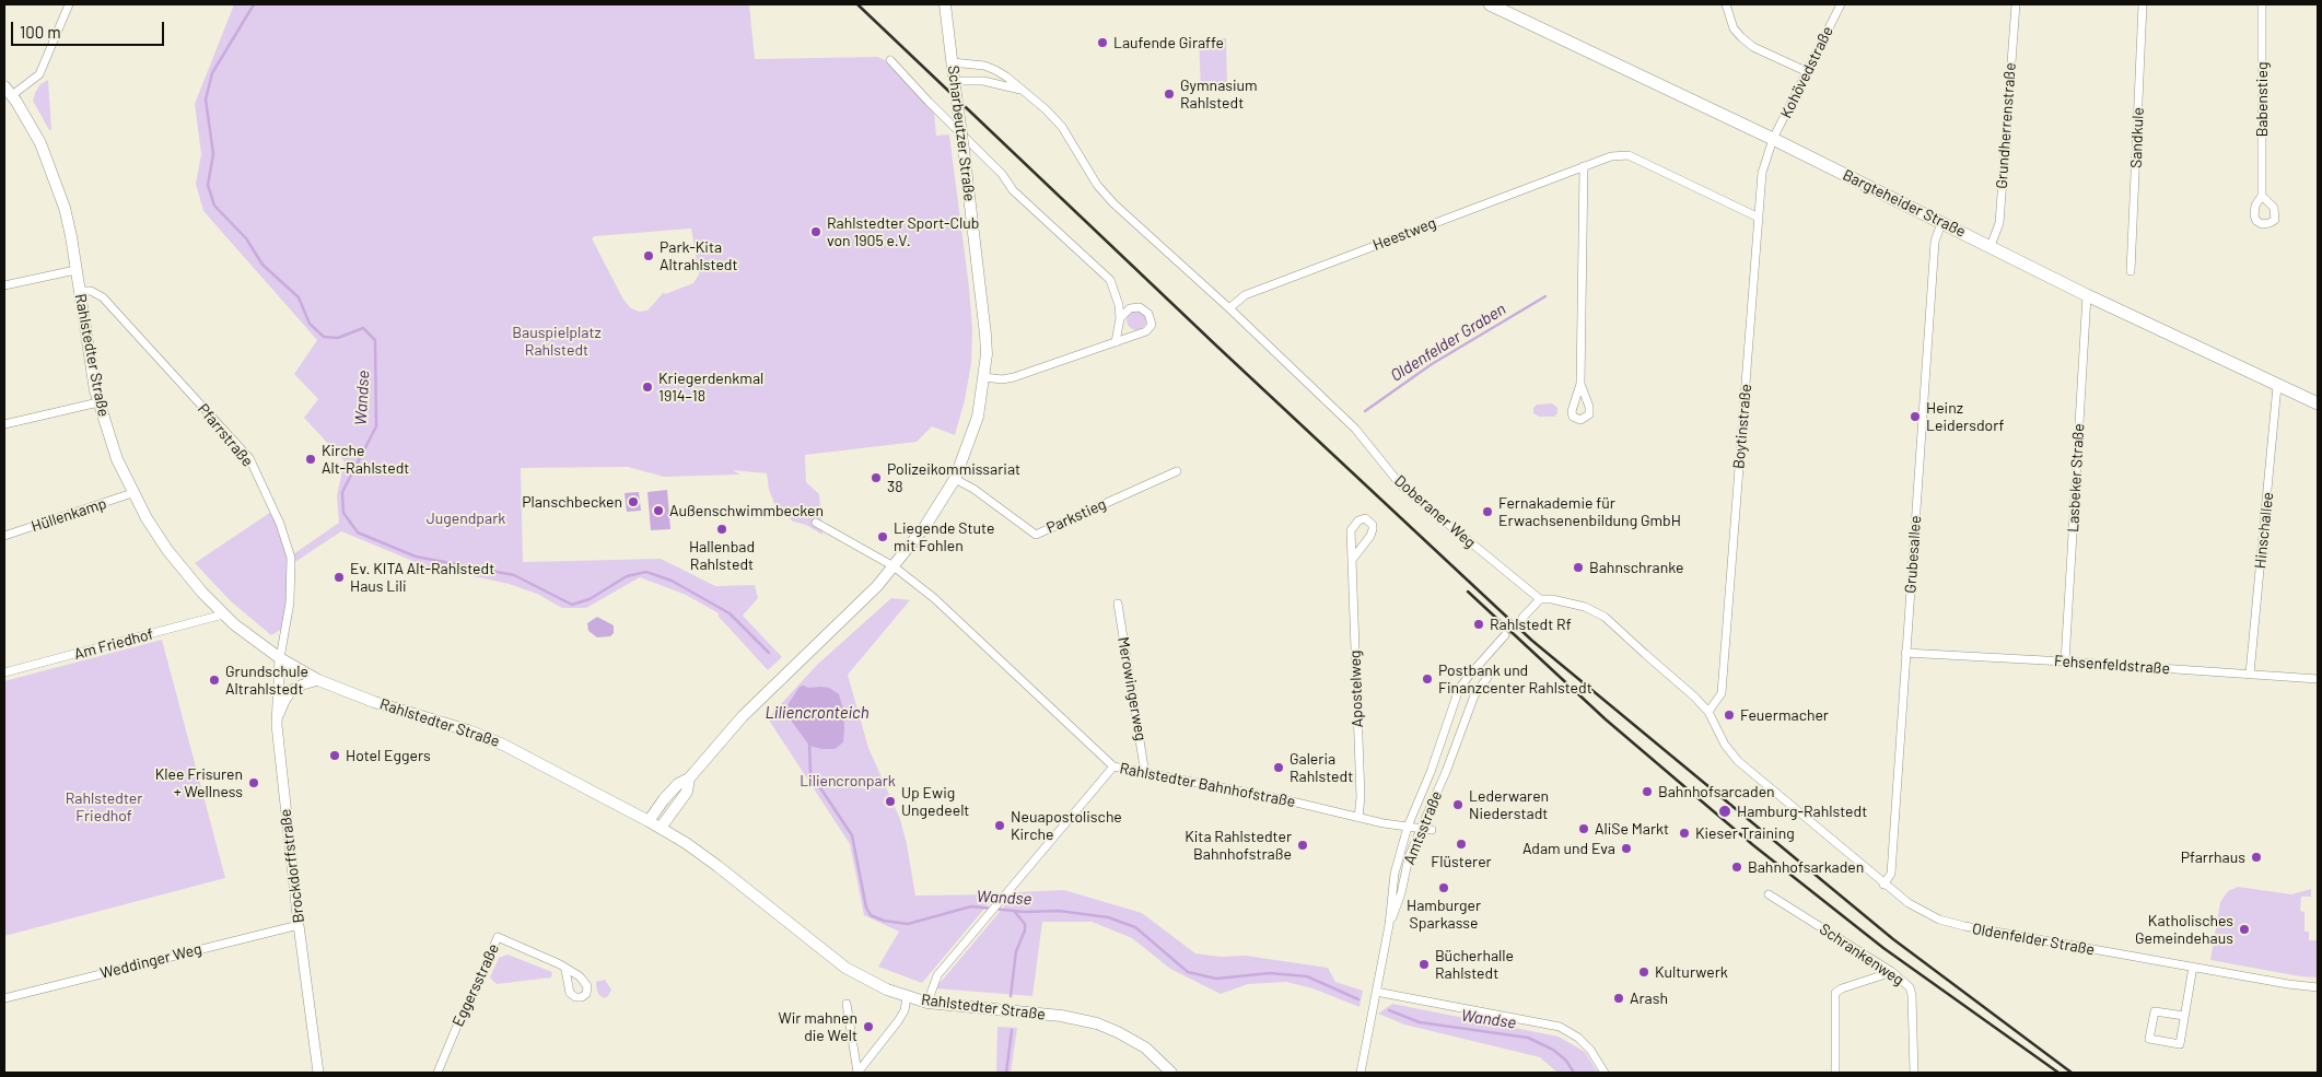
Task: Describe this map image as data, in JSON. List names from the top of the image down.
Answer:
{
  "streets": {
    "main road": ["Scharbeutzer Straße", "Bargteheider Straße", "Rahlstedter Straße"],
    "street": [
      "Kohövedstraße",
      "Babenstieg",
      "Grundherrenstraße",
      "Sandkule",
      "Heestweg",
      "Boytinstraße",
      "Pfarrstraße",
      "Lasbeker Straße",
      "Doberaner Weg",
      "Hüllenkamp",
      "Parkstieg",
      "Hinschallee",
      "Grubesallee",
      "Am Friedhof",
      "Fehsenfeldstraße",
      "Merowingerweg",
      "Apostelweg",
      "Rahlstedter Bahnhofstraße",
      "Amtsstraße",
      "Brockdorffstraße",
      "Oldenfelder Straße",
      "Schrankenweg",
      "Weddinger Weg",
      "Eggersstraße"
    ]
  },
  "crossings": [
    ["Kohövedstraße", "Bargteheider Straße"],
    ["Kohövedstraße", "Boytinstraße"],
    ["Grundherrenstraße", "Bargteheider Straße"],
    ["Scharbeutzer Straße", "Doberaner Weg"],
    ["Scharbeutzer Straße", "Parkstieg"],
    ["Scharbeutzer Straße", "Rahlstedter Bahnhofstraße"],
    ["Bargteheider Straße", "Boytinstraße"],
    ["Bargteheider Straße", "Lasbeker Straße"],
    ["Bargteheider Straße", "Hinschallee"],
    ["Bargteheider Straße", "Grubesallee"],
    ["Heestweg", "Boytinstraße"],
    ["Heestweg", "Doberaner Weg"],
    ["Rahlstedter Straße", "Pfarrstraße"],
    ["Rahlstedter Straße", "Hüllenkamp"],
    ["Rahlstedter Straße", "Am Friedhof"],
    ["Rahlstedter Straße", "Brockdorffstraße"],
    ["Pfarrstraße", "Brockdorffstraße"],
    ["Lasbeker Straße", "Fehsenfeldstraße"],
    ["Hinschallee", "Fehsenfeldstraße"],
    ["Grubesallee", "Fehsenfeldstraße"],
    ["Grubesallee", "Oldenfelder Straße"],
    ["Merowingerweg", "Rahlstedter Bahnhofstraße"],
    ["Apostelweg", "Rahlstedter Bahnhofstraße"],
    ["Rahlstedter Bahnhofstraße", "Amtsstraße"],
    ["Brockdorffstraße", "Weddinger Weg"]
  ],
  "water": ["Oldenfelder Graben", "Wandse", "Liliencronteich"],
  "parks": [
    "Bauspielplatz Rahlstedt",
    "Jugendpark",
    "Liliencronpark",
    "Rahlstedter Friedhof"
  ],
  "places": [
    "Laufende Giraffe",
    "Gymnasium Rahlstedt",
    "Rahlstedter Sport-Club von 1905 e.V.",
    "Park-Kita Altrahlstedt",
    "Kriegerdenkmal 1914–18",
    "Heinz Leidersdorf",
    "Kirche Alt-Rahlstedt",
    "Polizeikommissariat 38",
    "Planschbecken",
    "Außenschwimmbecken",
    "Fernakademie für Erwachsenenbildung GmbH",
    "Hallenbad Rahlstedt",
    "Liegende Stute mit Fohlen",
    "Bahnschranke",
    "Ev. KITA Alt-Rahlstedt Haus Lili",
    "Rahlstedt Rf",
    "Postbank und Finanzcenter Rahlstedt",
    "Grundschule Altrahlstedt",
    "Feuermacher",
    "Hotel Eggers",
    "Galeria Rahlstedt",
    "Klee Frisuren + Wellness",
    "Bahnhofsarcaden",
    "Up Ewig Ungedeelt",
    "Lederwaren Niederstadt",
    "Hamburg-Rahlstedt",
    "Neuapostolische Kirche",
    "AliSe Markt",
    "Kieser Training",
    "Flüsterer",
    "Kita Rahlstedter Bahnhofstraße",
    "Adam und Eva",
    "Pfarrhaus",
    "Bahnhofsarkaden",
    "Hamburger Sparkasse",
    "Katholisches Gemeindehaus",
    "Bücherhalle Rahlstedt",
    "Kulturwerk",
    "Arash",
    "Wir mahnen die Welt"
  ],
  "scale_bar": "100 m"
}
